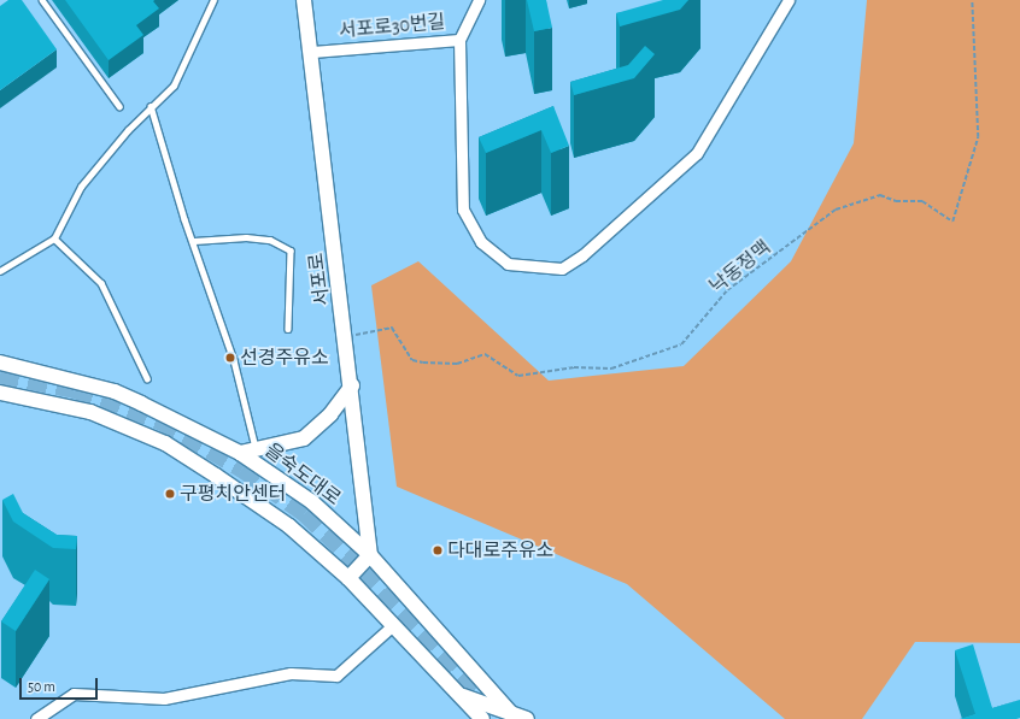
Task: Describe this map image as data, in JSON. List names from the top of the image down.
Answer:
{
  "streets": {
    "main road": ["서포로", "을숙도대로"],
    "street": ["서포로30번길"],
    "path": ["낙동정맥"]
  },
  "crossings": [
    ["서포로30번길", "서포로"],
    ["낙동정맥", "서포로"],
    ["서포로", "을숙도대로"]
  ],
  "places": ["선경주유소", "구평치안센터", "다대로주유소"],
  "scale_bar": "50 m"
}
